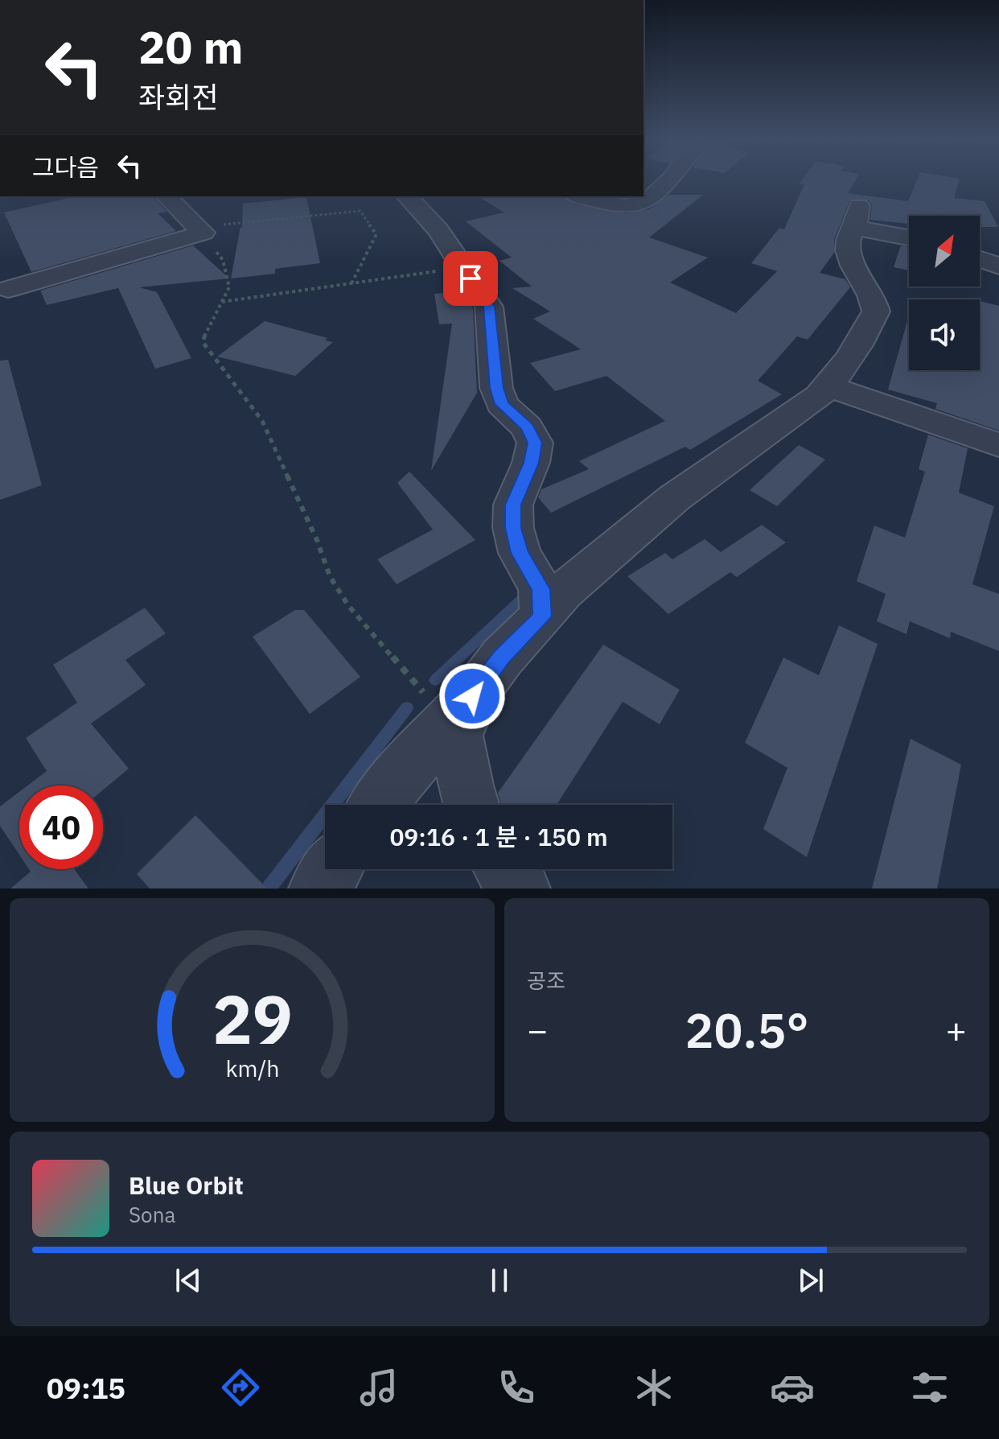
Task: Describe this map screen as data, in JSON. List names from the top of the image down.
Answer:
{
  "north": "top right",
  "page": {
    "turn": ["20 m", "좌회전"],
    "then": "그다음",
    "limit": "40",
    "trip": "09:16 · 1 분 · 150 m",
    "tile": "공조",
    "heat": ["−", "20.5°", "+"],
    "song": ["Blue Orbit", "Sona"],
    "tabs": "09:15",
    "gauge": ["29", "km/h"]
  }
}
